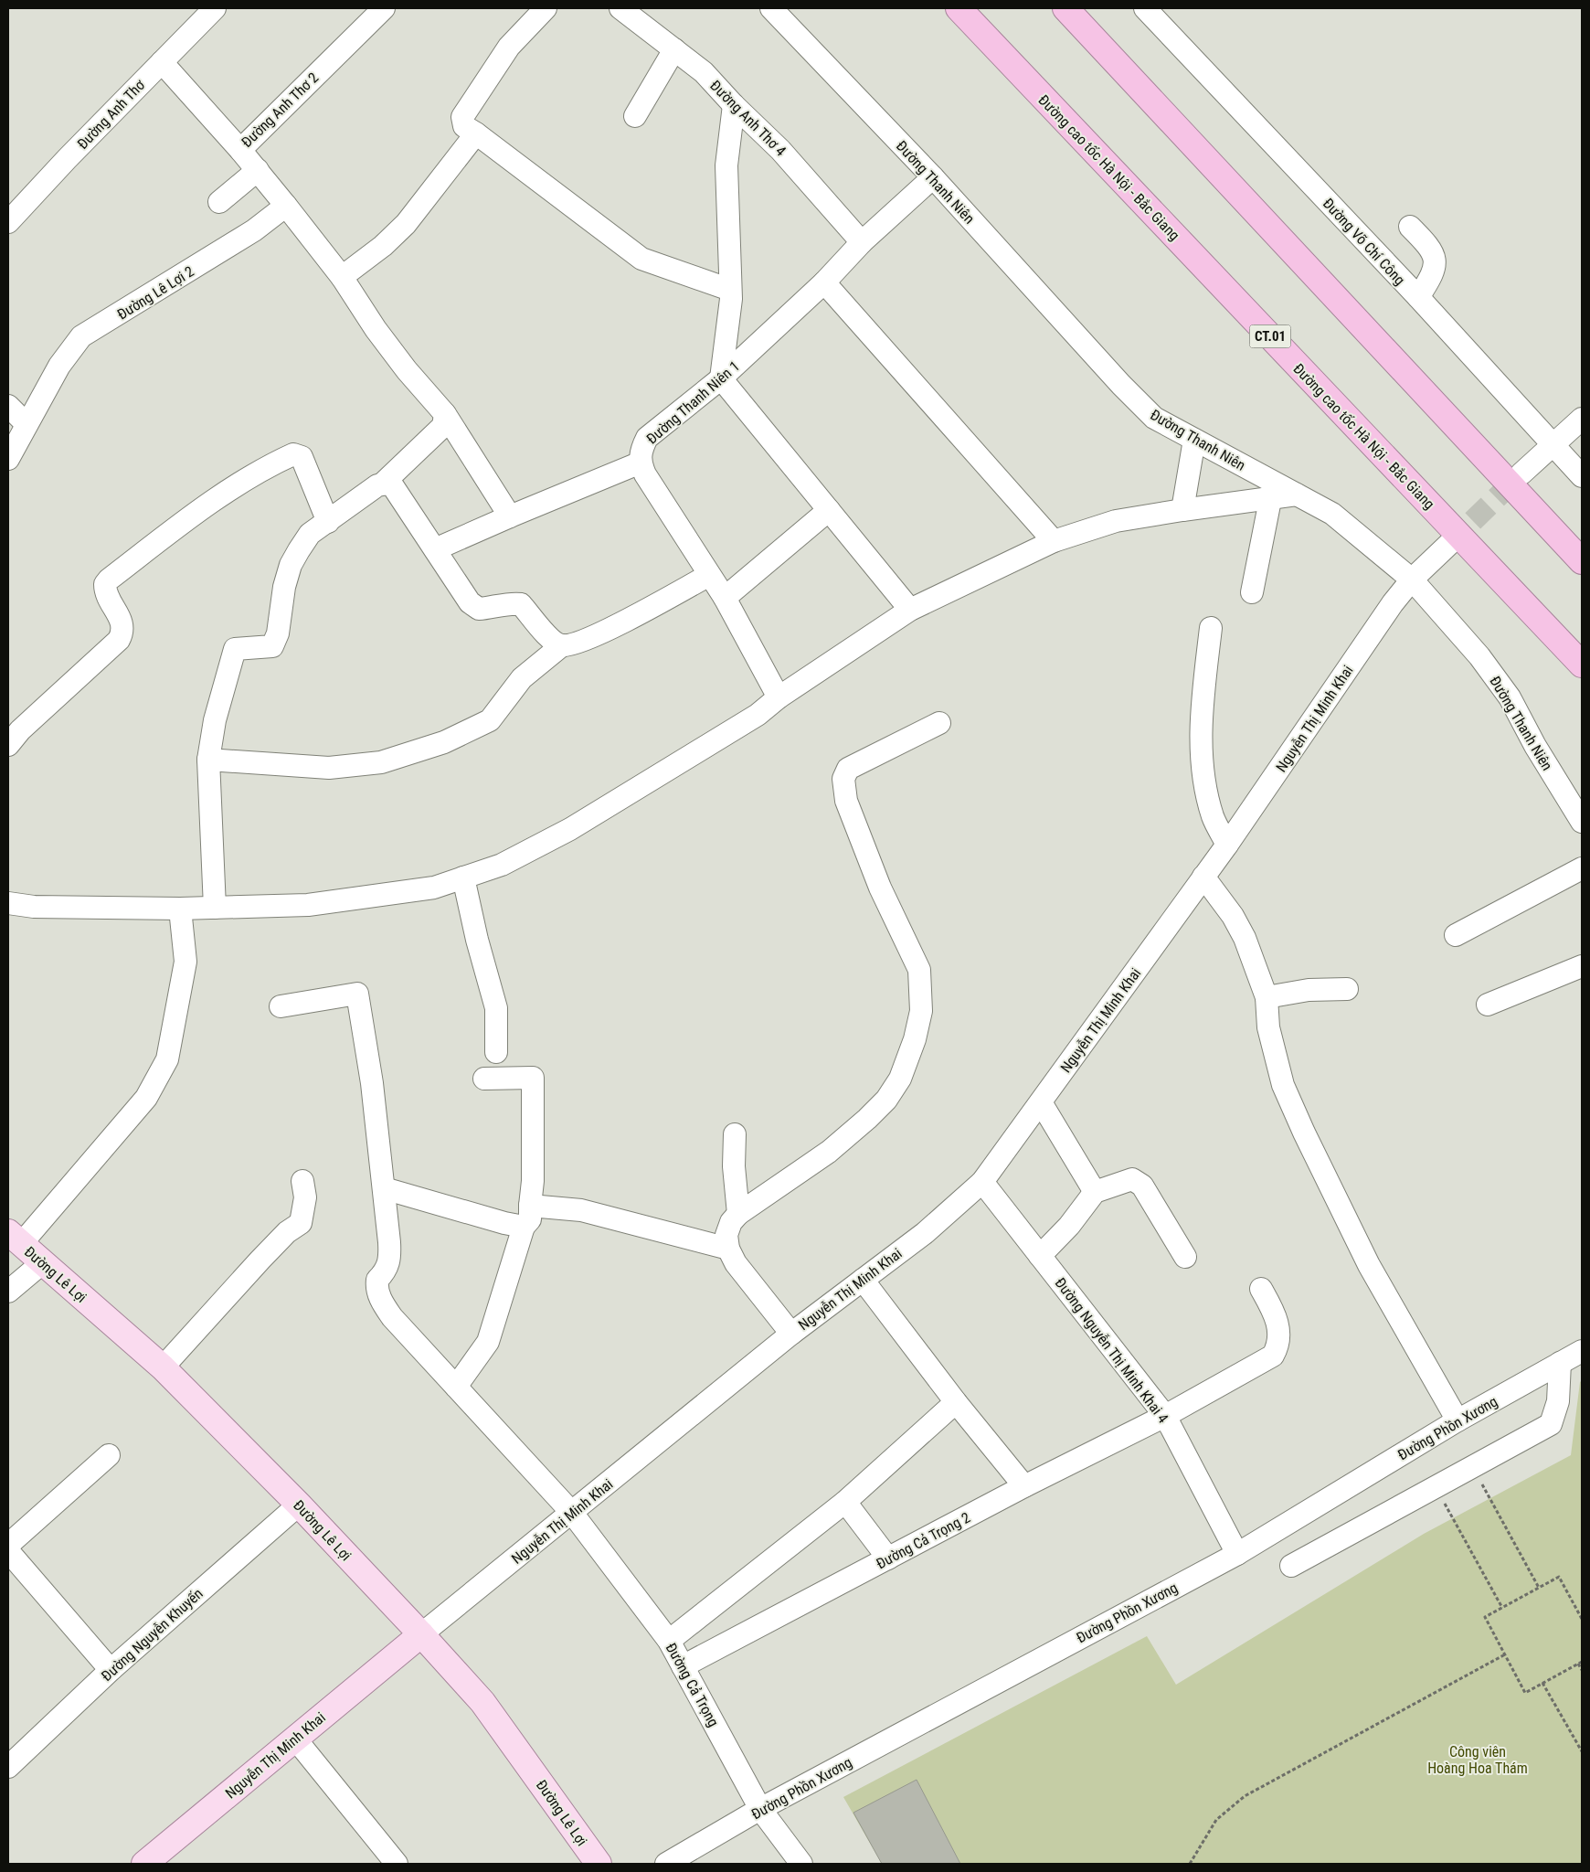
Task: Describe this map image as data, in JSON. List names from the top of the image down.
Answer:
{
  "streets": {
    "highway": ["Đường cao tốc Hà Nội - Bắc Giang", "CT.01"],
    "main road": ["Nguyễn Thị Minh Khai", "Đường Lê Lợi"],
    "street": [
      "Đường Anh Thơ 2",
      "Đường Anh Thơ",
      "Đường Anh Thơ 4",
      "Đường Thanh Niên",
      "Đường Võ Chí Công",
      "Đường Lê Lợi 2",
      "Đường Thanh Niên 1",
      "Đường Nguyễn Thị Minh Khai 4",
      "Đường Phồn Xương",
      "Đường Cả Trọng 2",
      "Đường Nguyễn Khuyến",
      "Đường Cả Trọng"
    ]
  },
  "crossings": [
    ["Đường Anh Thơ 2", "Đường Anh Thơ"],
    ["Đường Anh Thơ 4", "Đường Thanh Niên 1"],
    ["Đường Thanh Niên", "Đường Thanh Niên 1"],
    ["Đường Thanh Niên", "Nguyễn Thị Minh Khai"],
    ["Nguyễn Thị Minh Khai", "Đường Lê Lợi"],
    ["Nguyễn Thị Minh Khai", "Đường Nguyễn Thị Minh Khai 4"],
    ["Nguyễn Thị Minh Khai", "Đường Cả Trọng"],
    ["Đường Lê Lợi", "Đường Nguyễn Khuyến"],
    ["Đường Nguyễn Thị Minh Khai 4", "Đường Phồn Xương"],
    ["Đường Nguyễn Thị Minh Khai 4", "Đường Cả Trọng 2"],
    ["Đường Phồn Xương", "Đường Cả Trọng"],
    ["Đường Cả Trọng 2", "Đường Cả Trọng"]
  ],
  "parks": ["Công viên Hoàng Hoa Thám"]
}
